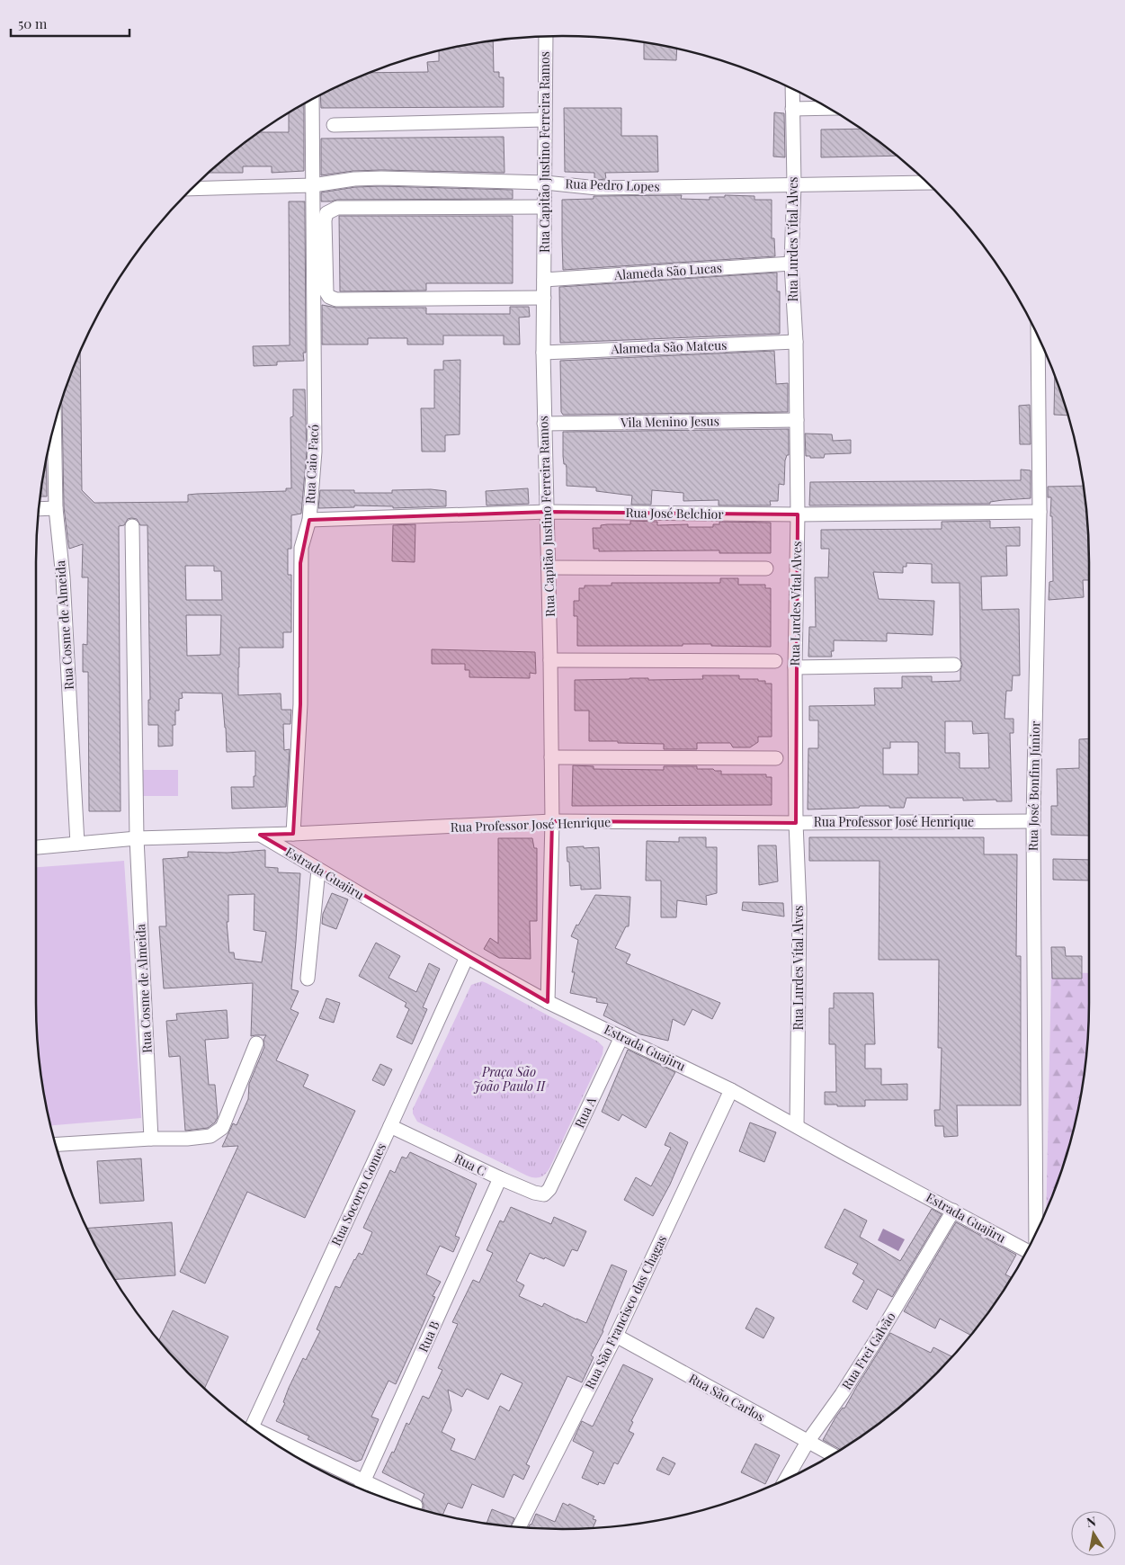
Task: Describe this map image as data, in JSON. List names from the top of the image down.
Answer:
{
  "streets": {
    "street": [
      "Rua Capitão Justino Ferreira Ramos",
      "Rua Pedro Lopes",
      "Rua Lurdes Vítal Alves",
      "Alameda São Lucas",
      "Alameda São Mateus",
      "Vila Menino Jesus",
      "Rua Caio Facó",
      "Rua José Belchior",
      "Rua Cosme de Almeida",
      "Rua José Bonfim Júnior",
      "Rua Professor José Henrique",
      "Estrada Guajiru",
      "Rua A",
      "Rua C",
      "Rua Socorro Gomes",
      "Rua São Francisco das Chagas",
      "Rua B",
      "Rua Frei Galvão",
      "Rua São Carlos"
    ]
  },
  "crossings": [
    ["Rua Capitão Justino Ferreira Ramos", "Rua Pedro Lopes"],
    ["Rua Capitão Justino Ferreira Ramos", "Alameda São Lucas"],
    ["Rua Capitão Justino Ferreira Ramos", "Alameda São Mateus"],
    ["Rua Capitão Justino Ferreira Ramos", "Vila Menino Jesus"],
    ["Rua Capitão Justino Ferreira Ramos", "Rua José Belchior"],
    ["Rua Capitão Justino Ferreira Ramos", "Rua Professor José Henrique"],
    ["Rua Capitão Justino Ferreira Ramos", "Estrada Guajiru"],
    ["Rua Pedro Lopes", "Rua Lurdes Vítal Alves"],
    ["Rua Pedro Lopes", "Rua Caio Facó"],
    ["Rua Lurdes Vítal Alves", "Alameda São Lucas"],
    ["Rua Lurdes Vítal Alves", "Alameda São Mateus"],
    ["Rua Lurdes Vítal Alves", "Vila Menino Jesus"],
    ["Rua Lurdes Vítal Alves", "Rua José Belchior"],
    ["Rua Lurdes Vítal Alves", "Rua Professor José Henrique"],
    ["Rua Lurdes Vítal Alves", "Estrada Guajiru"],
    ["Rua Caio Facó", "Rua José Belchior"],
    ["Rua Caio Facó", "Rua Professor José Henrique"],
    ["Rua José Belchior", "Rua José Bonfim Júnior"],
    ["Rua Cosme de Almeida", "Rua Professor José Henrique"],
    ["Rua José Bonfim Júnior", "Rua Professor José Henrique"],
    ["Rua Professor José Henrique", "Estrada Guajiru"],
    ["Estrada Guajiru", "Rua A"],
    ["Estrada Guajiru", "Rua Socorro Gomes"],
    ["Estrada Guajiru", "Rua São Francisco das Chagas"],
    ["Estrada Guajiru", "Rua Frei Galvão"],
    ["Rua A", "Rua C"],
    ["Rua C", "Rua Socorro Gomes"],
    ["Rua C", "Rua B"],
    ["Rua São Francisco das Chagas", "Rua São Carlos"],
    ["Rua Frei Galvão", "Rua São Carlos"]
  ],
  "parks": ["Praça São João Paulo II"],
  "scale_bar": "50 m",
  "north": "top"
}
